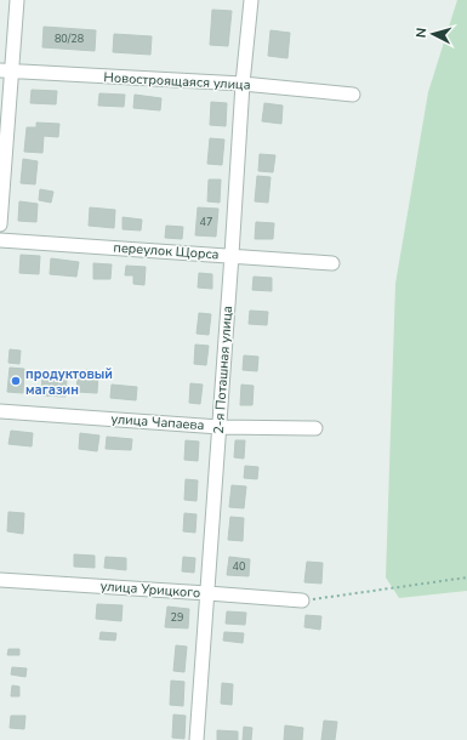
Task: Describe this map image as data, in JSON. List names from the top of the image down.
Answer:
{
  "streets": {
    "street": [
      "Новостроящаяся улица",
      "переулок Щорса",
      "2-я Поташная улица",
      "улица Чапаева",
      "улица Урицкого"
    ]
  },
  "crossings": [
    ["Новостроящаяся улица", "2-я Поташная улица"],
    ["переулок Щорса", "2-я Поташная улица"],
    ["2-я Поташная улица", "улица Чапаева"],
    ["2-я Поташная улица", "улица Урицкого"]
  ],
  "places": ["продуктовый магазин"],
  "house_numbers": [
    "80/28",
    "47",
    "40",
    "29"
  ],
  "north": "left"
}
